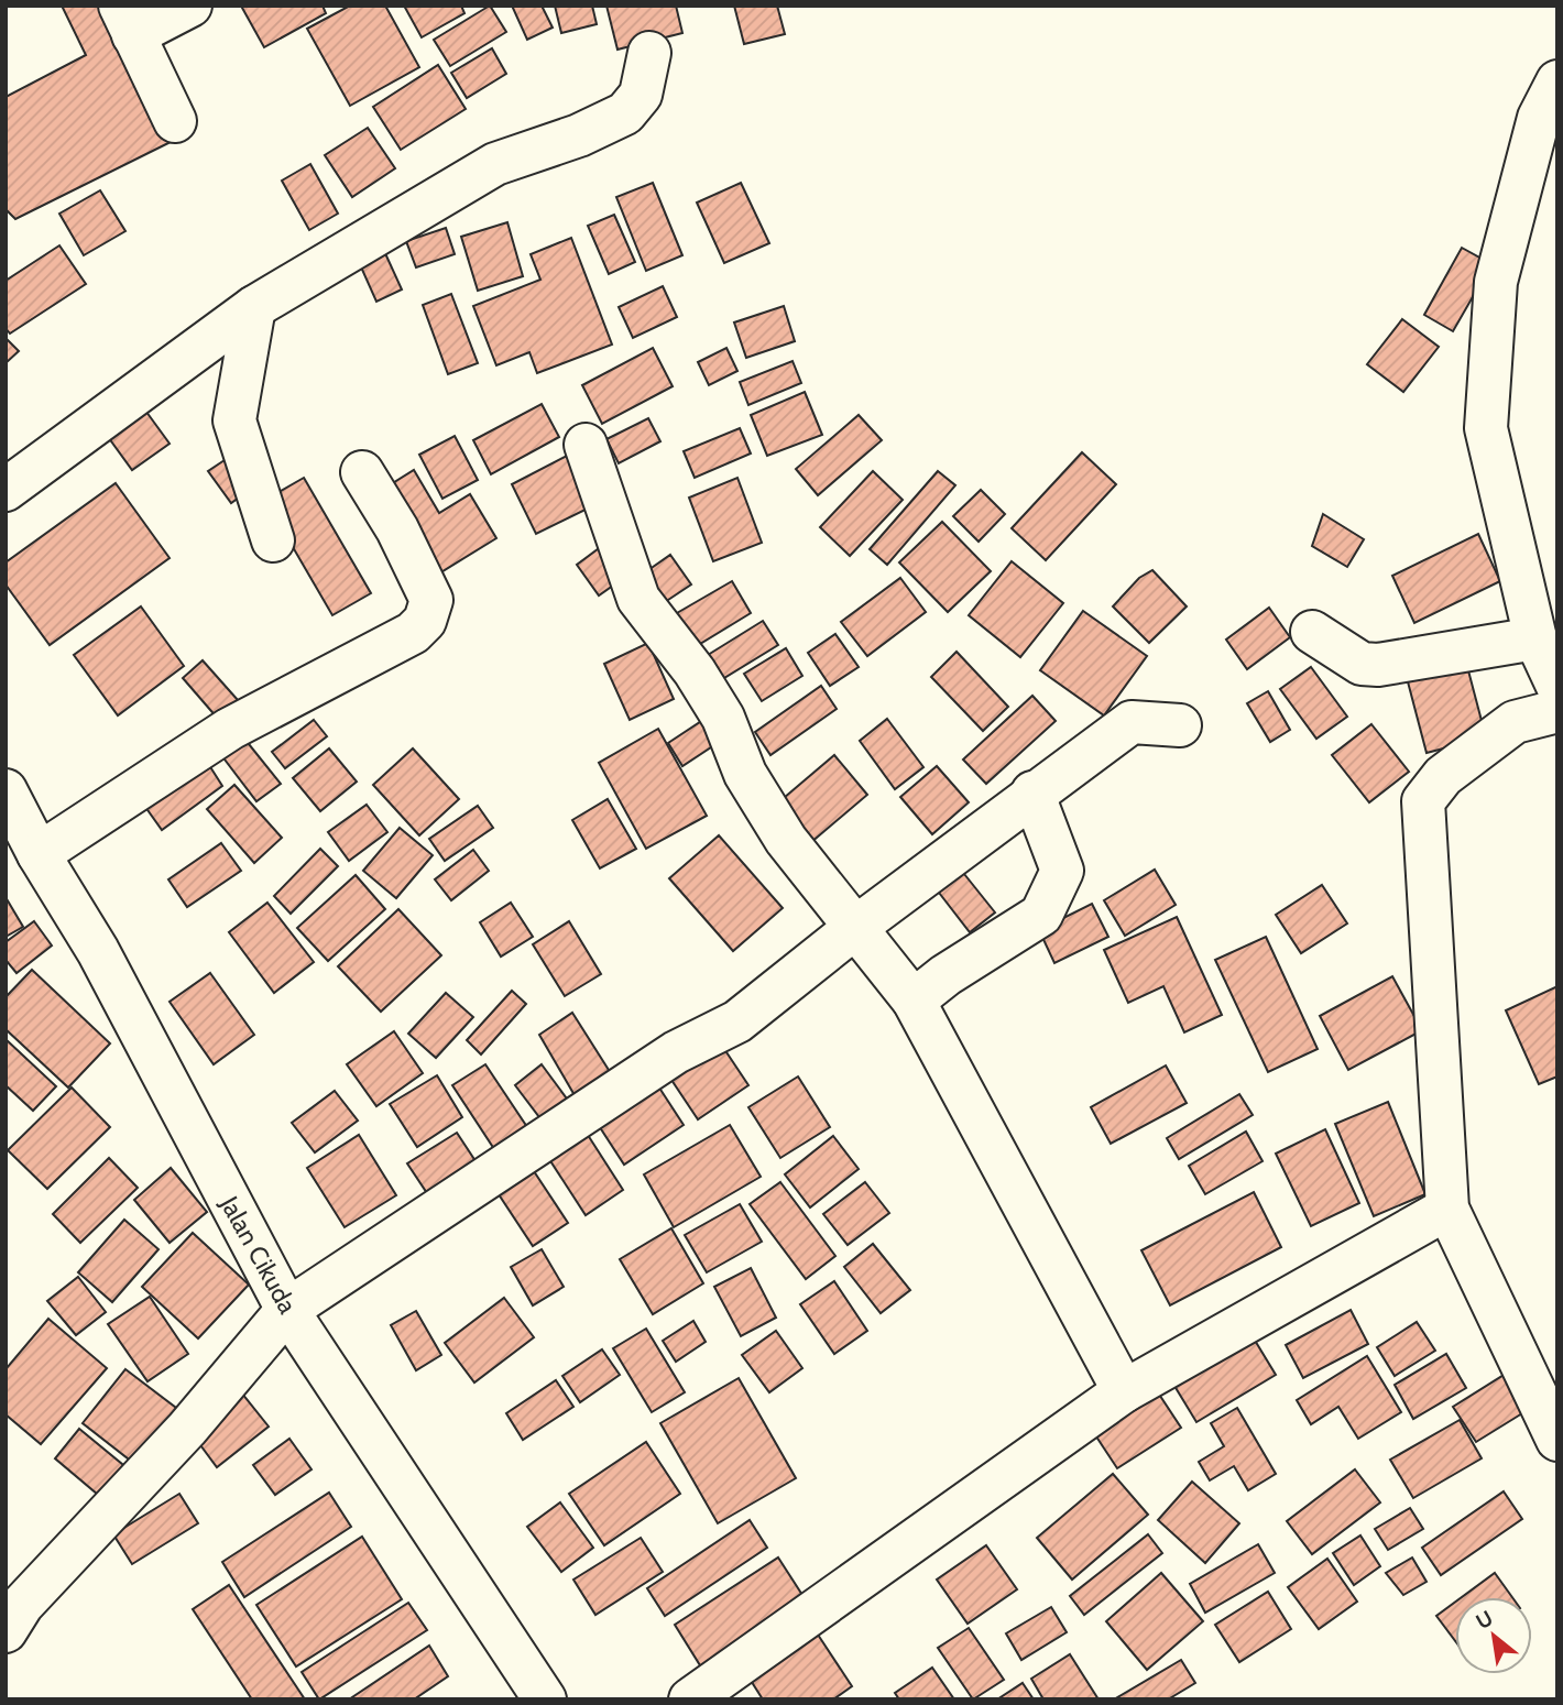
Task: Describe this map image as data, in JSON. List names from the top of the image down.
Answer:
{
  "streets": {
    "street": ["Jalan Cikuda"]
  },
  "north": "top left"
}
